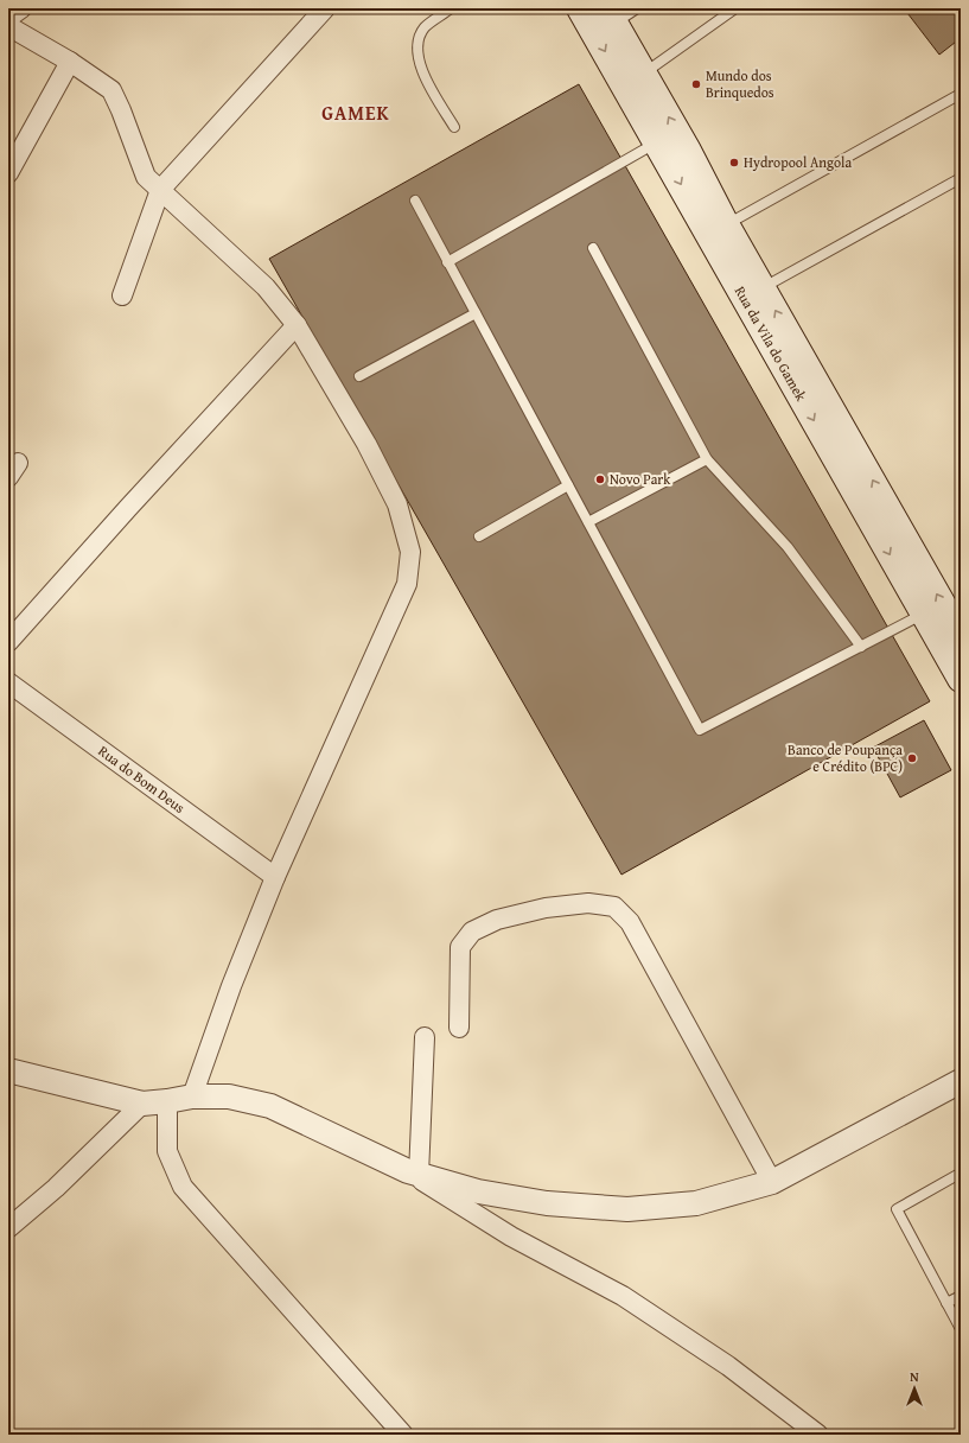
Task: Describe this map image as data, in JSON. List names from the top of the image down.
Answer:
{
  "streets": {
    "main road": ["Rua da Vila do Gamek"],
    "street": ["Rua do Bom Deus"]
  },
  "districts": ["GAMEK"],
  "places": [
    "Mundo dos Brinquedos",
    "Hydropool Angola",
    "Novo Park",
    "Banco de Poupança e Crédito (BPC)"
  ],
  "north": "top"
}
